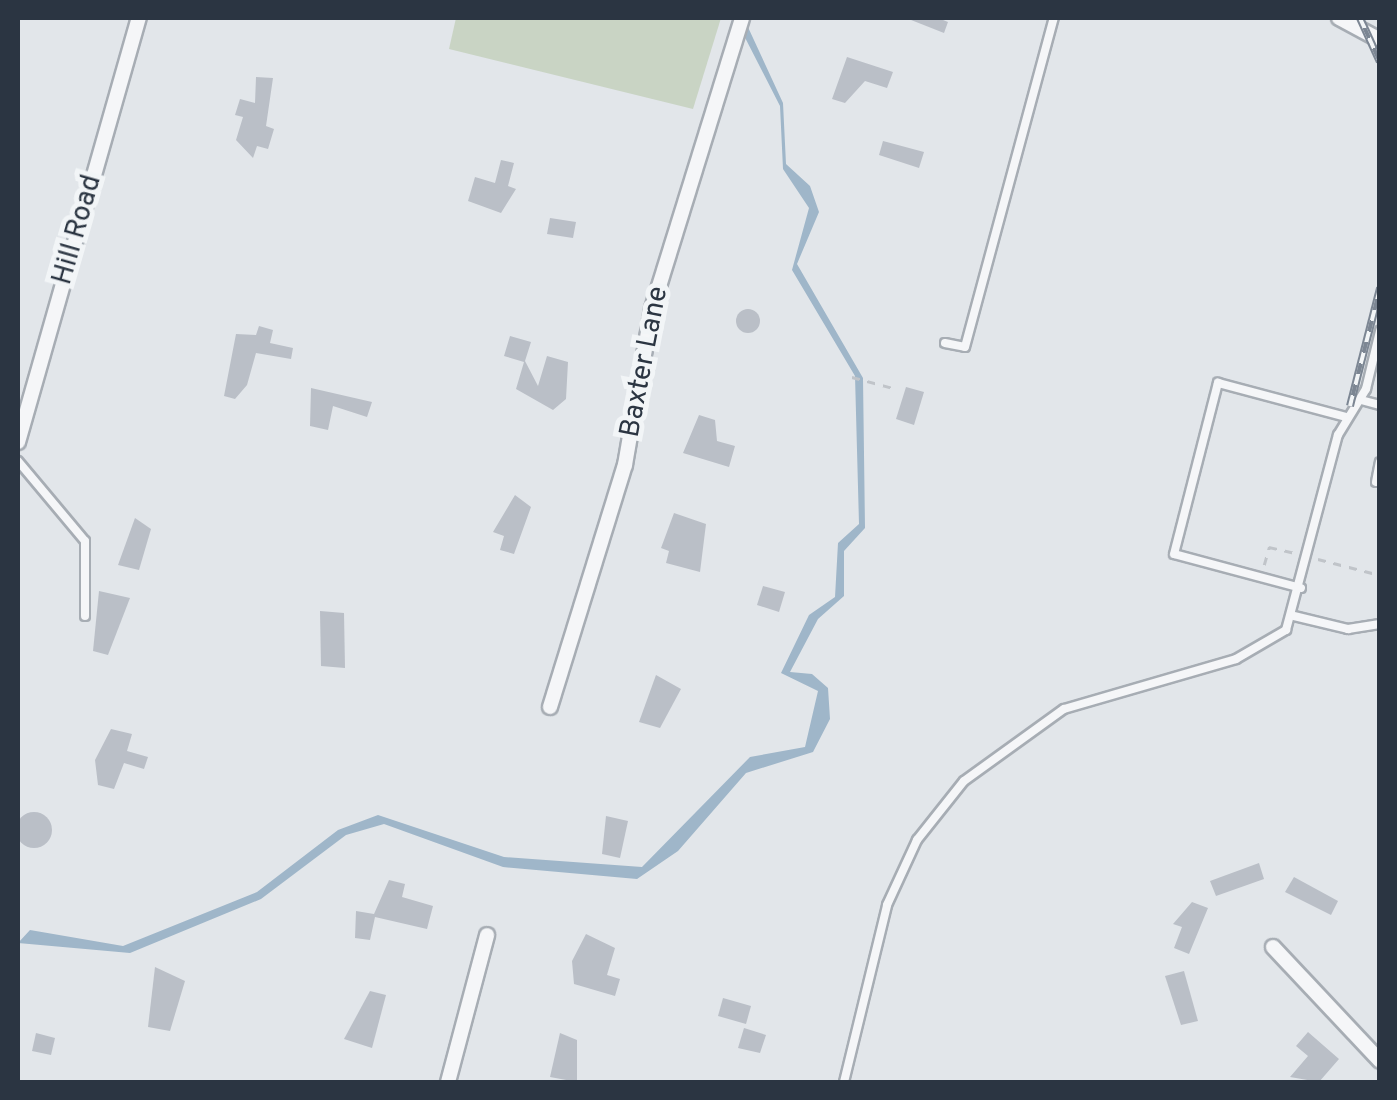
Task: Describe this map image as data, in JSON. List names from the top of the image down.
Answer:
{
  "streets": {
    "street": ["Hill Road", "Baxter Lane"]
  }
}
